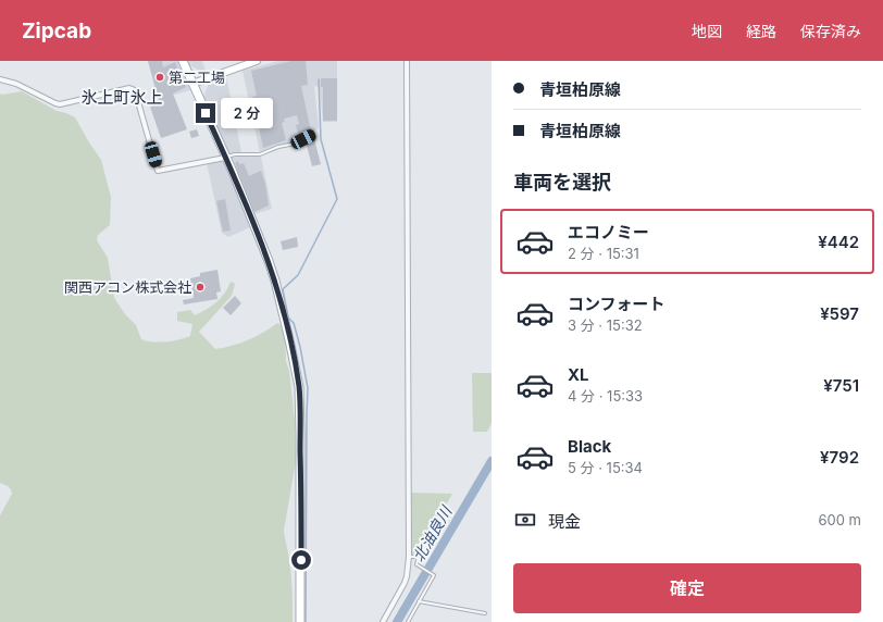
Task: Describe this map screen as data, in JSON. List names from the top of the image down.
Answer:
{
  "districts": ["氷上町氷上"],
  "water": ["北油良川"],
  "places": ["第二工場", "関西アコン株式会社"],
  "page": {
    "header": "Zipcab",
    "nav": ["地図", "経路", "保存済み"],
    "banner": ["青垣柏原線", "青垣柏原線"],
    "bubble": "2 分",
    "heading": "車両を選択",
    "list": [
      {
        "name": "エコノミー",
        "note": "2 分 · 15:31",
        "value": "¥442"
      },
      {
        "name": "コンフォート",
        "note": "3 分 · 15:32",
        "value": "¥597"
      },
      {
        "name": "XL",
        "note": "4 分 · 15:33",
        "value": "¥751"
      },
      {
        "name": "Black",
        "note": "5 分 · 15:34",
        "value": "¥792"
      }
    ],
    "pay": ["現金", "600 m"],
    "buttons": "確定"
  }
}
